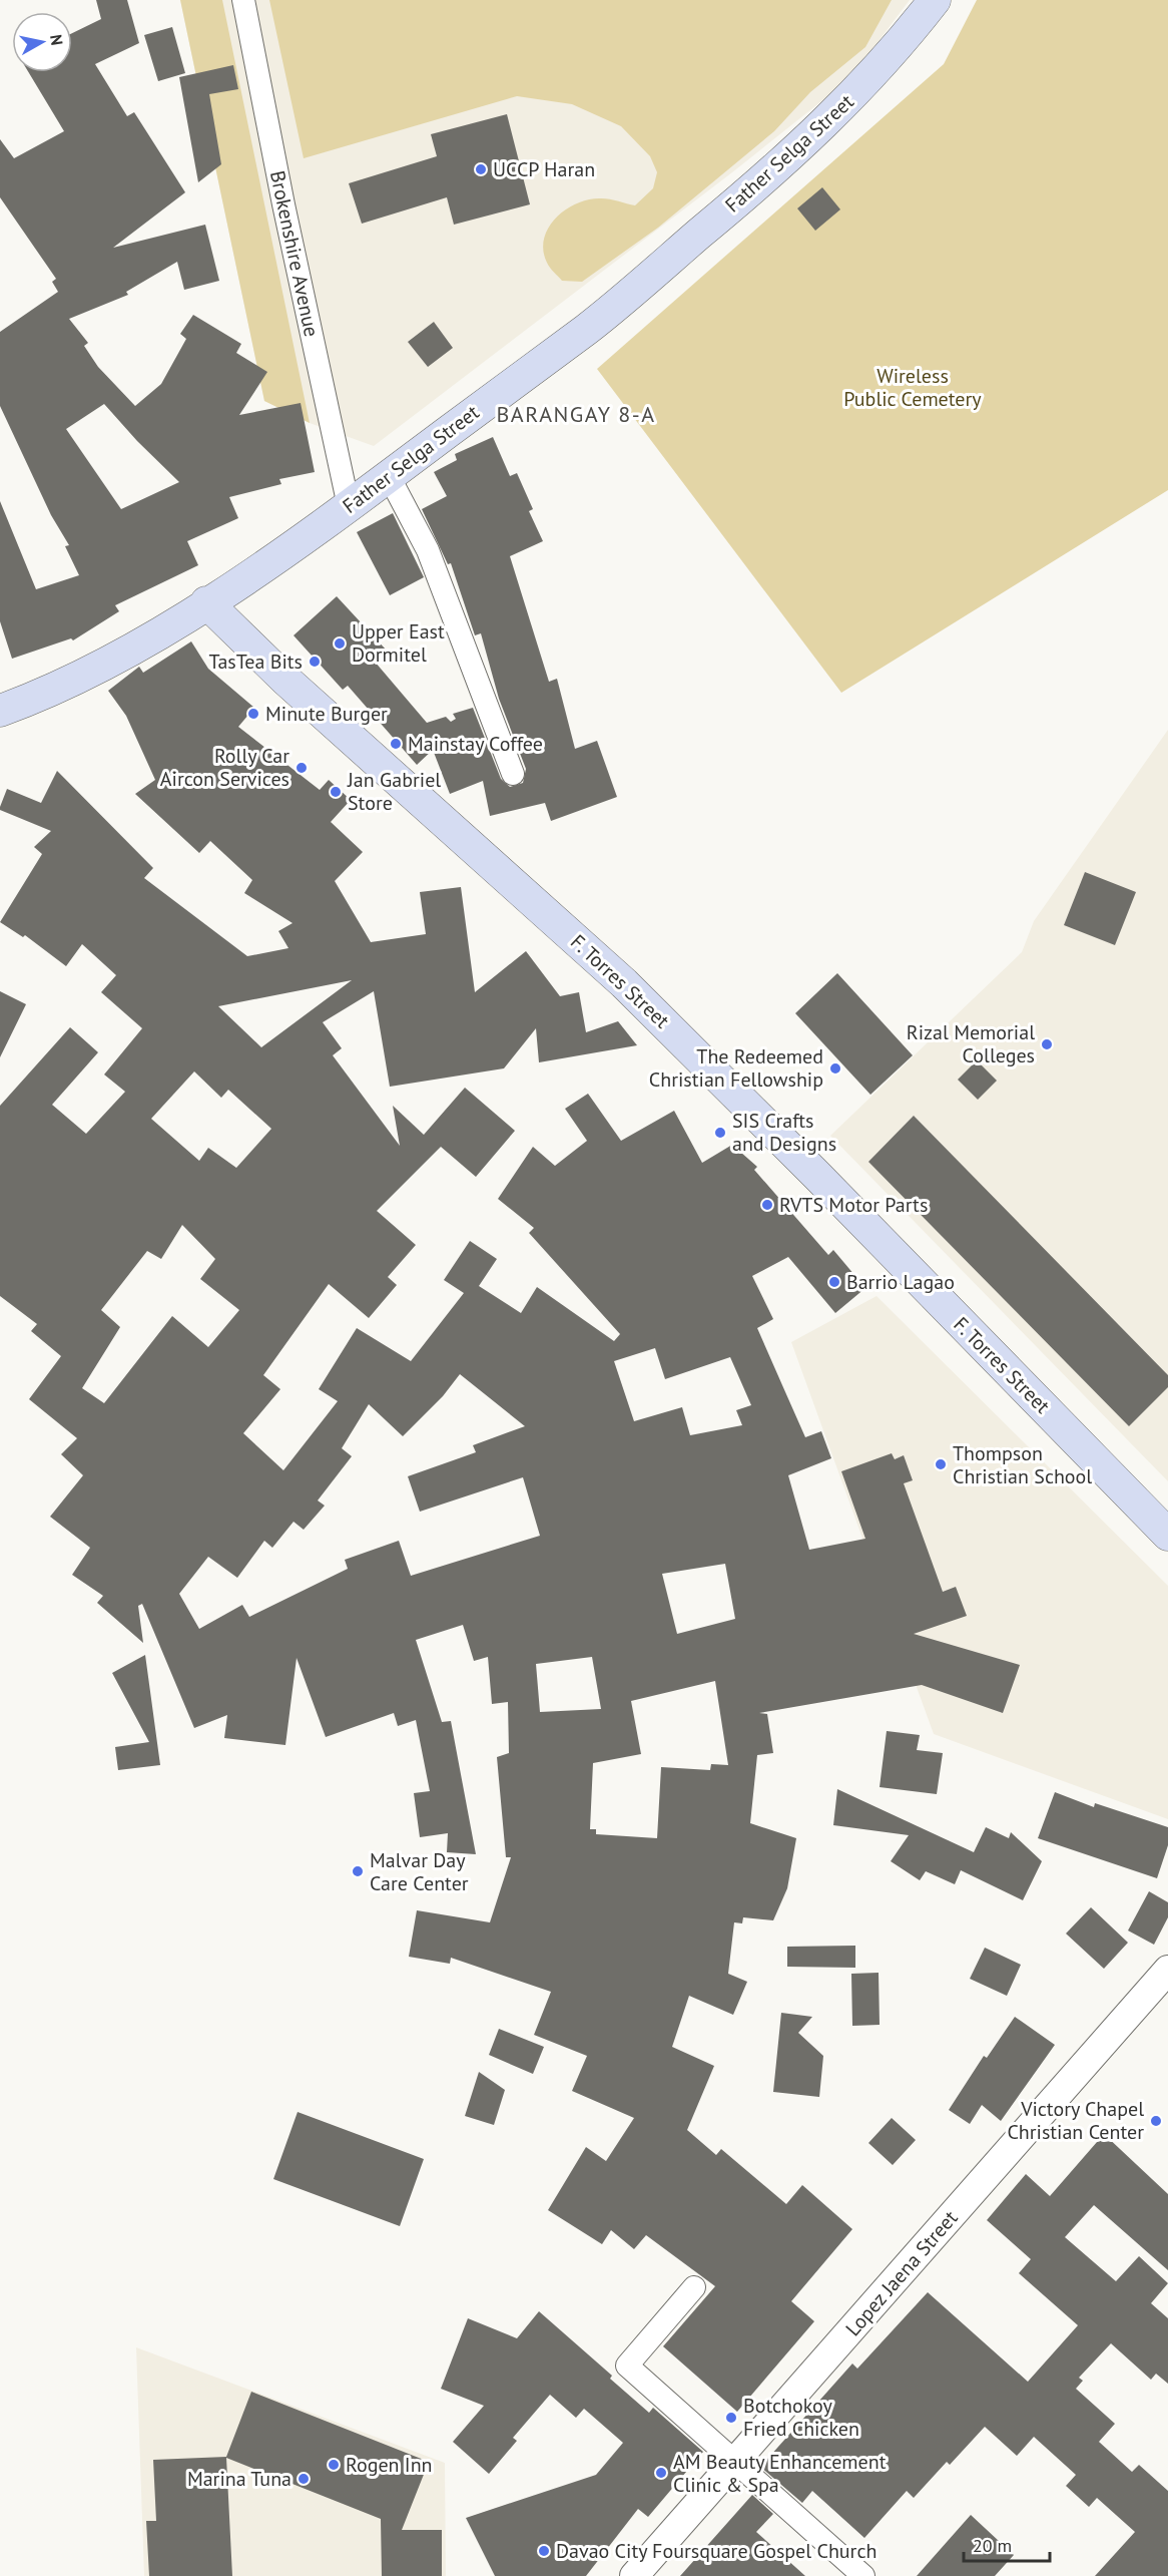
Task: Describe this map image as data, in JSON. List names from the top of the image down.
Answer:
{
  "streets": {
    "main road": ["Father Selga Street", "F. Torres Street"],
    "street": ["Brokenshire Avenue", "Lopez Jaena Street"]
  },
  "crossings": [
    ["Father Selga Street", "Brokenshire Avenue"],
    ["Father Selga Street", "F. Torres Street"]
  ],
  "districts": ["BARANGAY 8-A"],
  "parks": ["Wireless Public Cemetery"],
  "places": [
    "UCCP Haran",
    "Upper East Dormitel",
    "TasTea Bits",
    "Minute Burger",
    "Mainstay Coffee",
    "Rolly Car Aircon Services",
    "Jan Gabriel Store",
    "Rizal Memorial Colleges",
    "The Redeemed Christian Fellowship",
    "SIS Crafts and Designs",
    "RVTS Motor Parts",
    "Barrio Lagao",
    "Thompson Christian School",
    "Malvar Day Care Center",
    "Victory Chapel Christian Center",
    "Botchokoy Fried Chicken",
    "Rogen Inn",
    "AM Beauty Enhancement Clinic & Spa",
    "Marina Tuna",
    "Davao City Foursquare Gospel Church"
  ],
  "scale_bar": "20 m",
  "north": "right"
}
